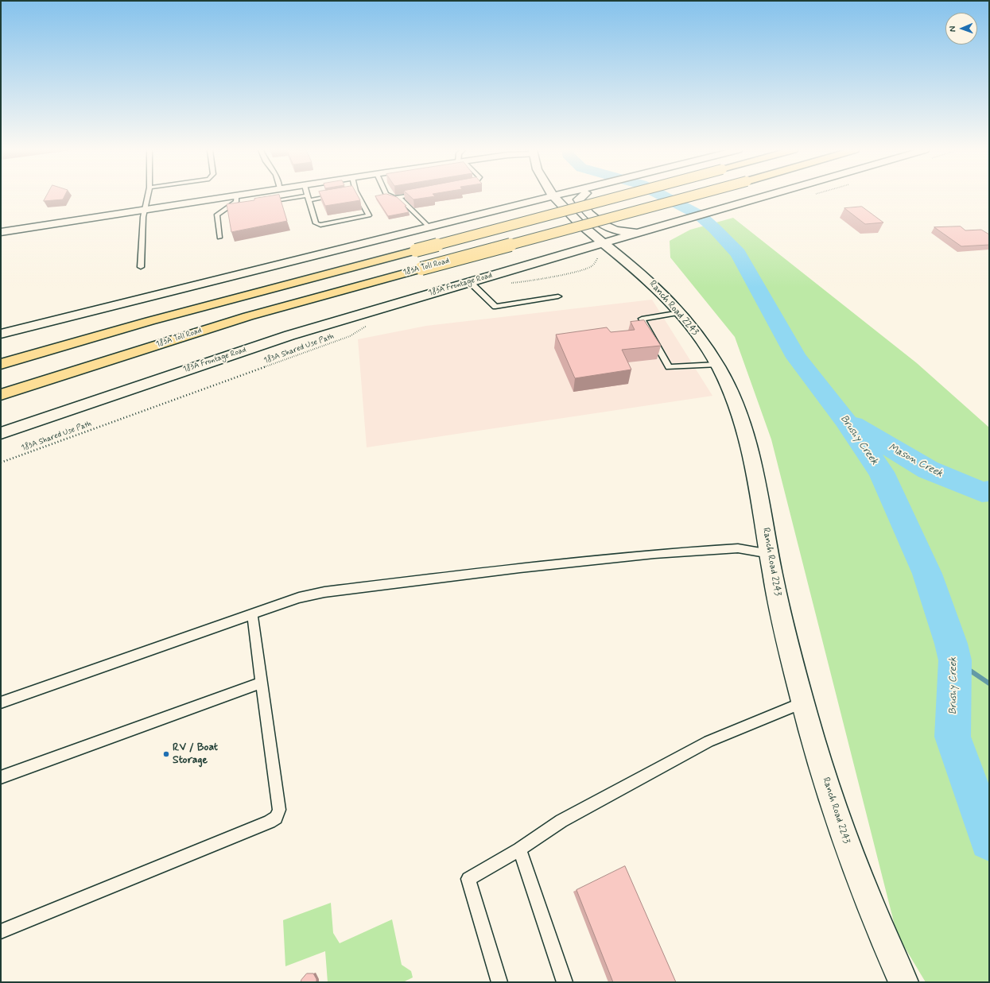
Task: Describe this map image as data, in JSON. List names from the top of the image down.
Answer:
{
  "streets": {
    "highway": ["183A Toll Road"],
    "main road": ["183A Frontage Road", "Ranch Road 2243"],
    "path": ["183A Shared Use Path"]
  },
  "crossings": [
    ["183A Frontage Road", "Ranch Road 2243"]
  ],
  "water": ["Brushy Creek", "Mason Creek"],
  "places": ["RV / Boat Storage"],
  "north": "left"
}
